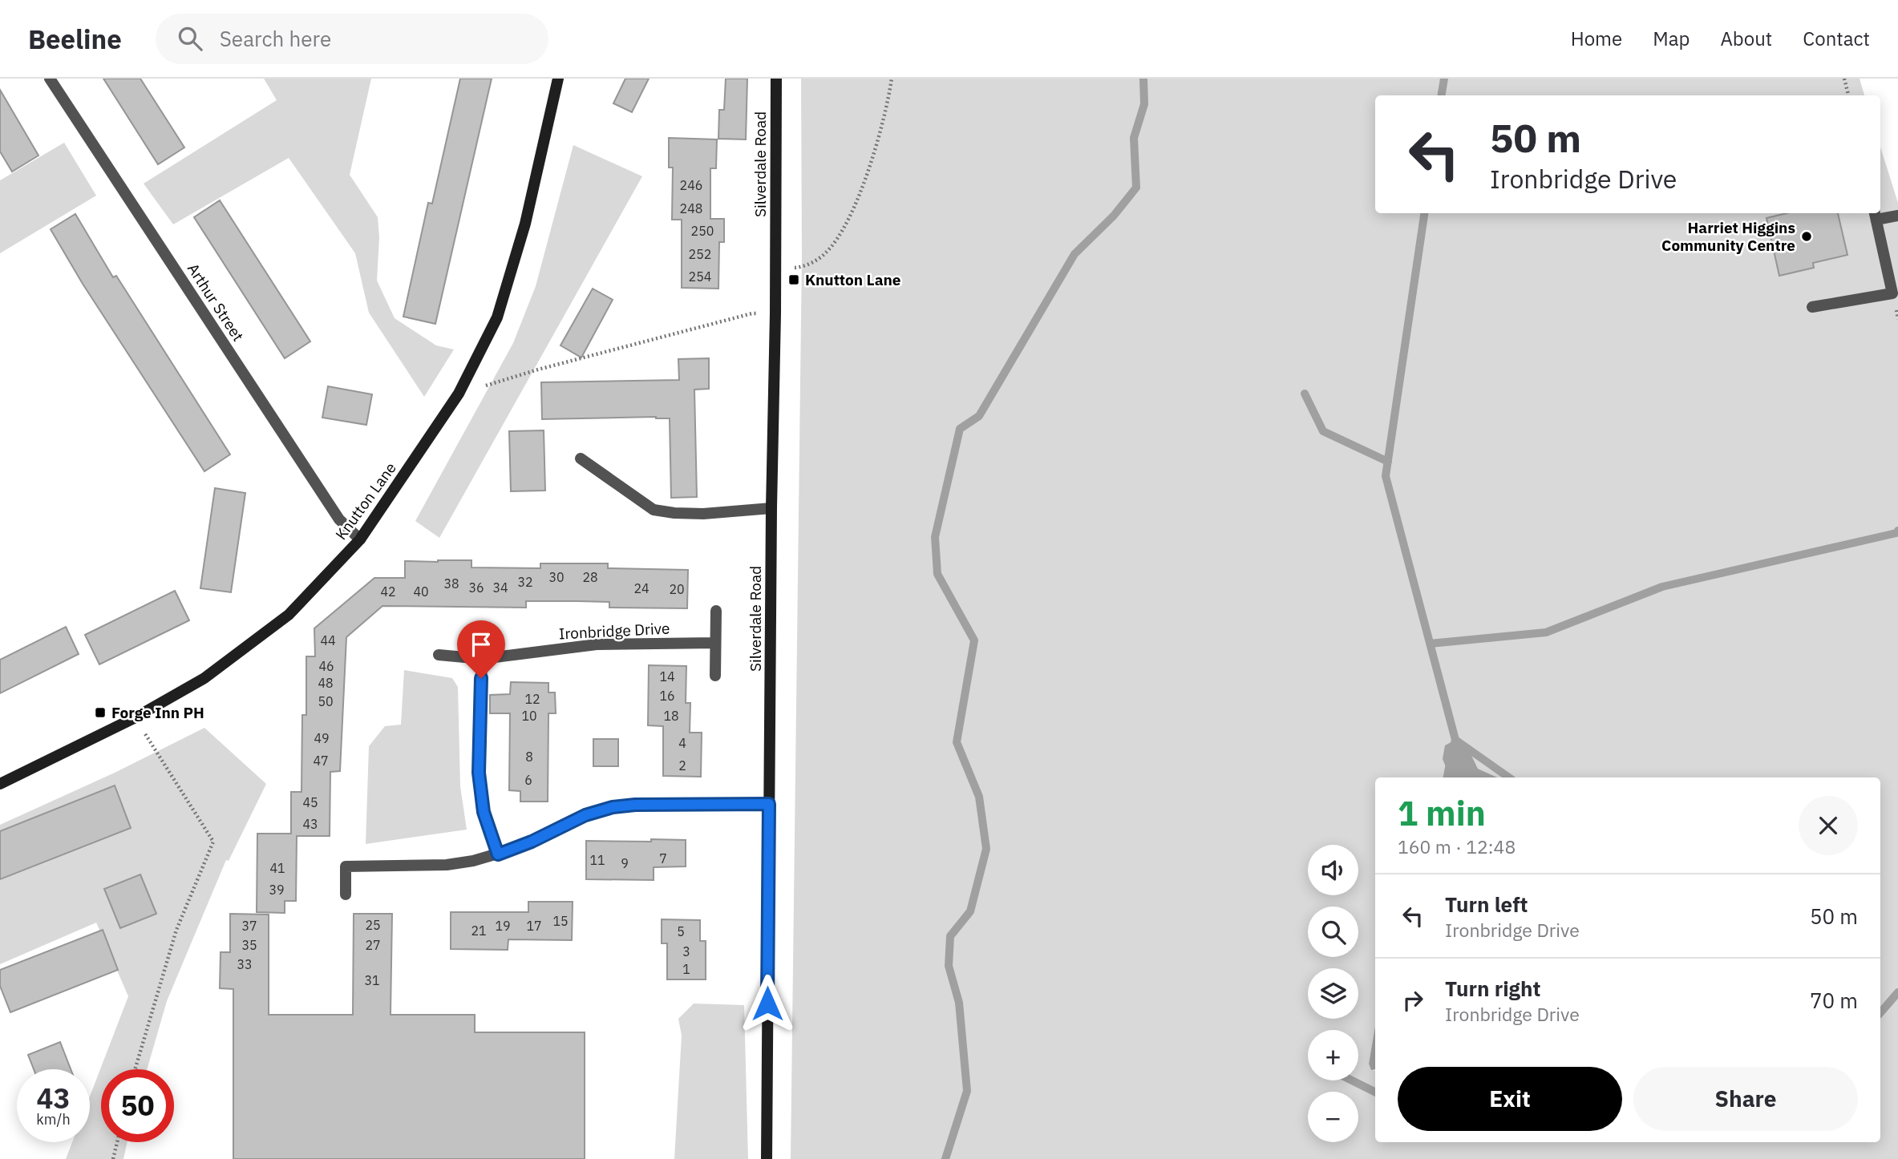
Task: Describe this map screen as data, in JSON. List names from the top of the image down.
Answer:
{
  "streets": {
    "main road": ["Silverdale Road", "Knutton Lane"],
    "street": ["Arthur Street", "Ironbridge Drive"]
  },
  "crossings": [
    ["Arthur Street", "Knutton Lane"]
  ],
  "places": {
    "other": ["Harriet Higgins Community Centre"],
    "transit": ["Knutton Lane", "Forge Inn PH"]
  },
  "house_numbers": [
    "246",
    "248",
    "250",
    "252",
    "254",
    "30",
    "28",
    "32",
    "38",
    "36",
    "34",
    "24",
    "20",
    "42",
    "40",
    "44",
    "46",
    "14",
    "48",
    "16",
    "12",
    "50",
    "10",
    "18",
    "49",
    "4",
    "8",
    "47",
    "2",
    "6",
    "45",
    "43",
    "7",
    "11",
    "9",
    "41",
    "39",
    "15",
    "25",
    "37",
    "19",
    "17",
    "21",
    "5",
    "35",
    "27",
    "3",
    "33",
    "1",
    "31"
  ],
  "page": {
    "header": "Beeline",
    "search": "Search here",
    "nav": [
      "Home",
      "Map",
      "About",
      "Contact"
    ],
    "turn": ["50 m", "Ironbridge Drive"],
    "heading": ["1 min", "160 m · 12:48"],
    "map_buttons": ["+", "−"],
    "list": [
      {
        "name": "Turn left",
        "note": "Ironbridge Drive",
        "value": "50 m"
      },
      {
        "name": "Turn right",
        "note": "Ironbridge Drive",
        "value": "70 m"
      }
    ],
    "buttons": ["Exit", "Share"],
    "speed": "43 km/h",
    "limit": "50"
  }
}
